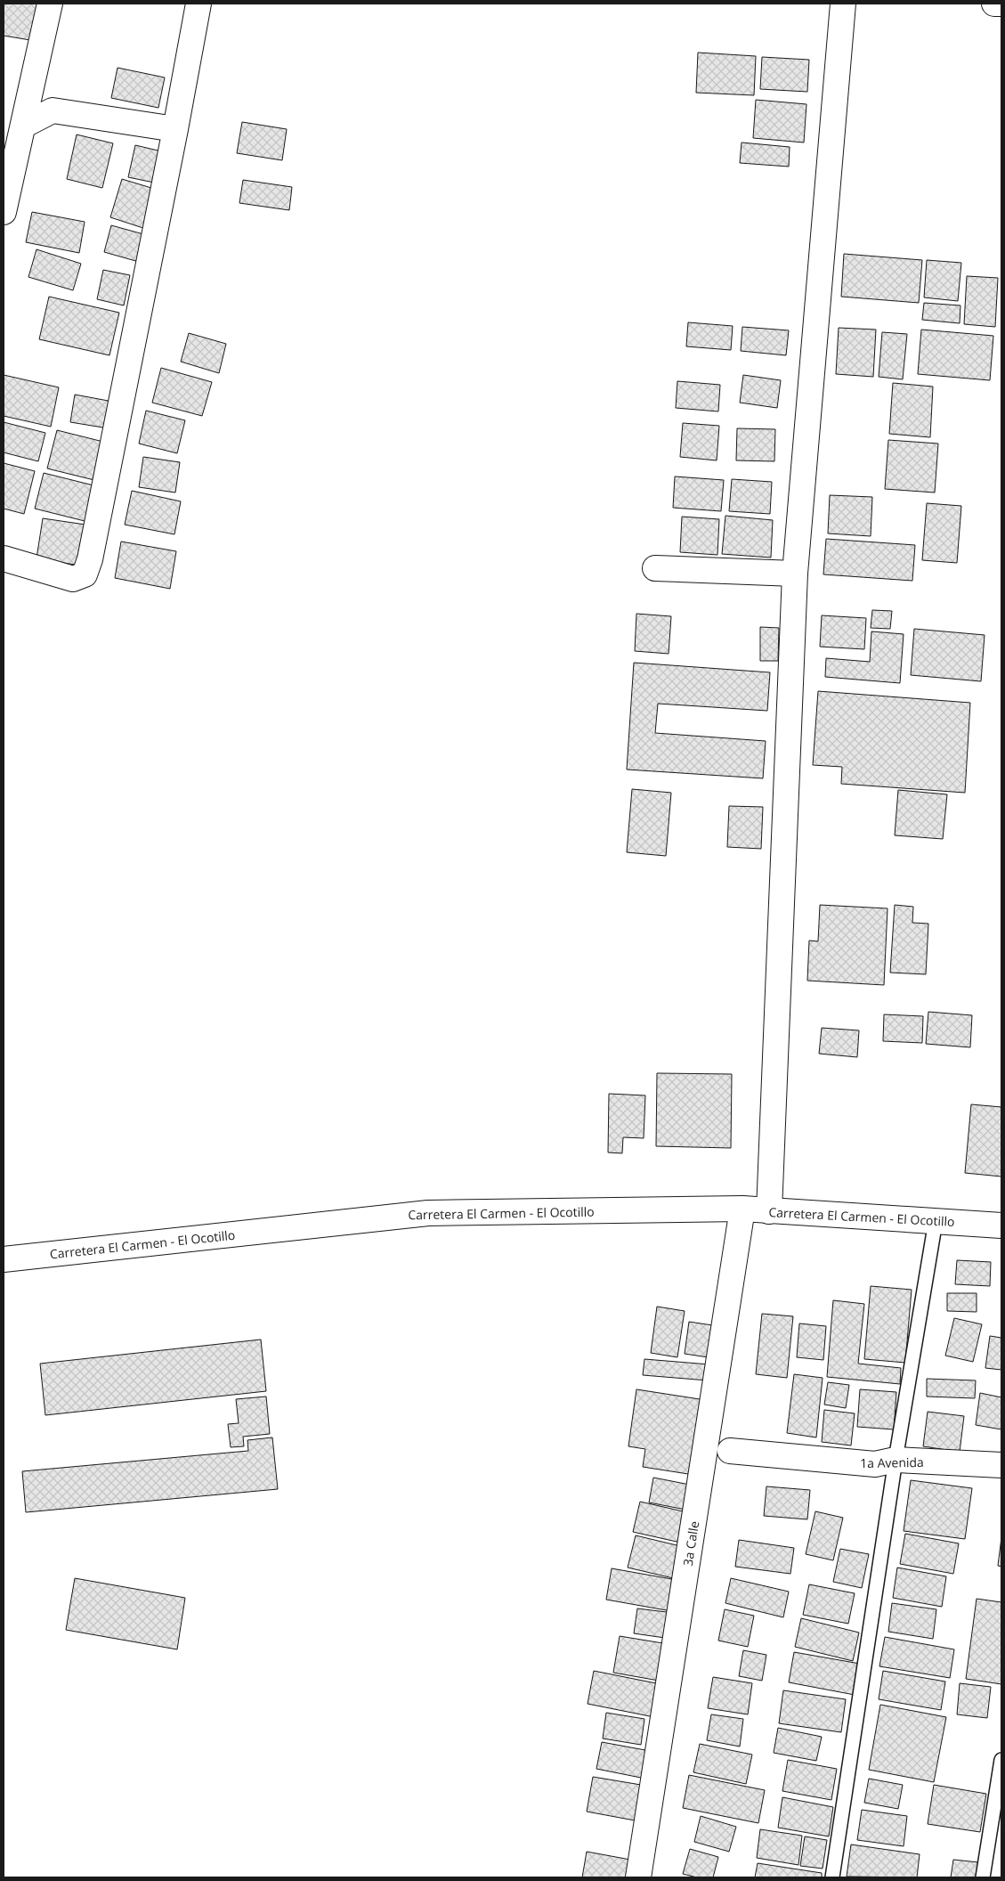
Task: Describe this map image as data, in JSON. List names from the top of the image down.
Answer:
{
  "streets": {
    "street": ["Carretera El Carmen - El Ocotillo", "1a Avenida", "3a Calle"]
  },
  "crossings": [
    ["Carretera El Carmen - El Ocotillo", "3a Calle"]
  ]
}
